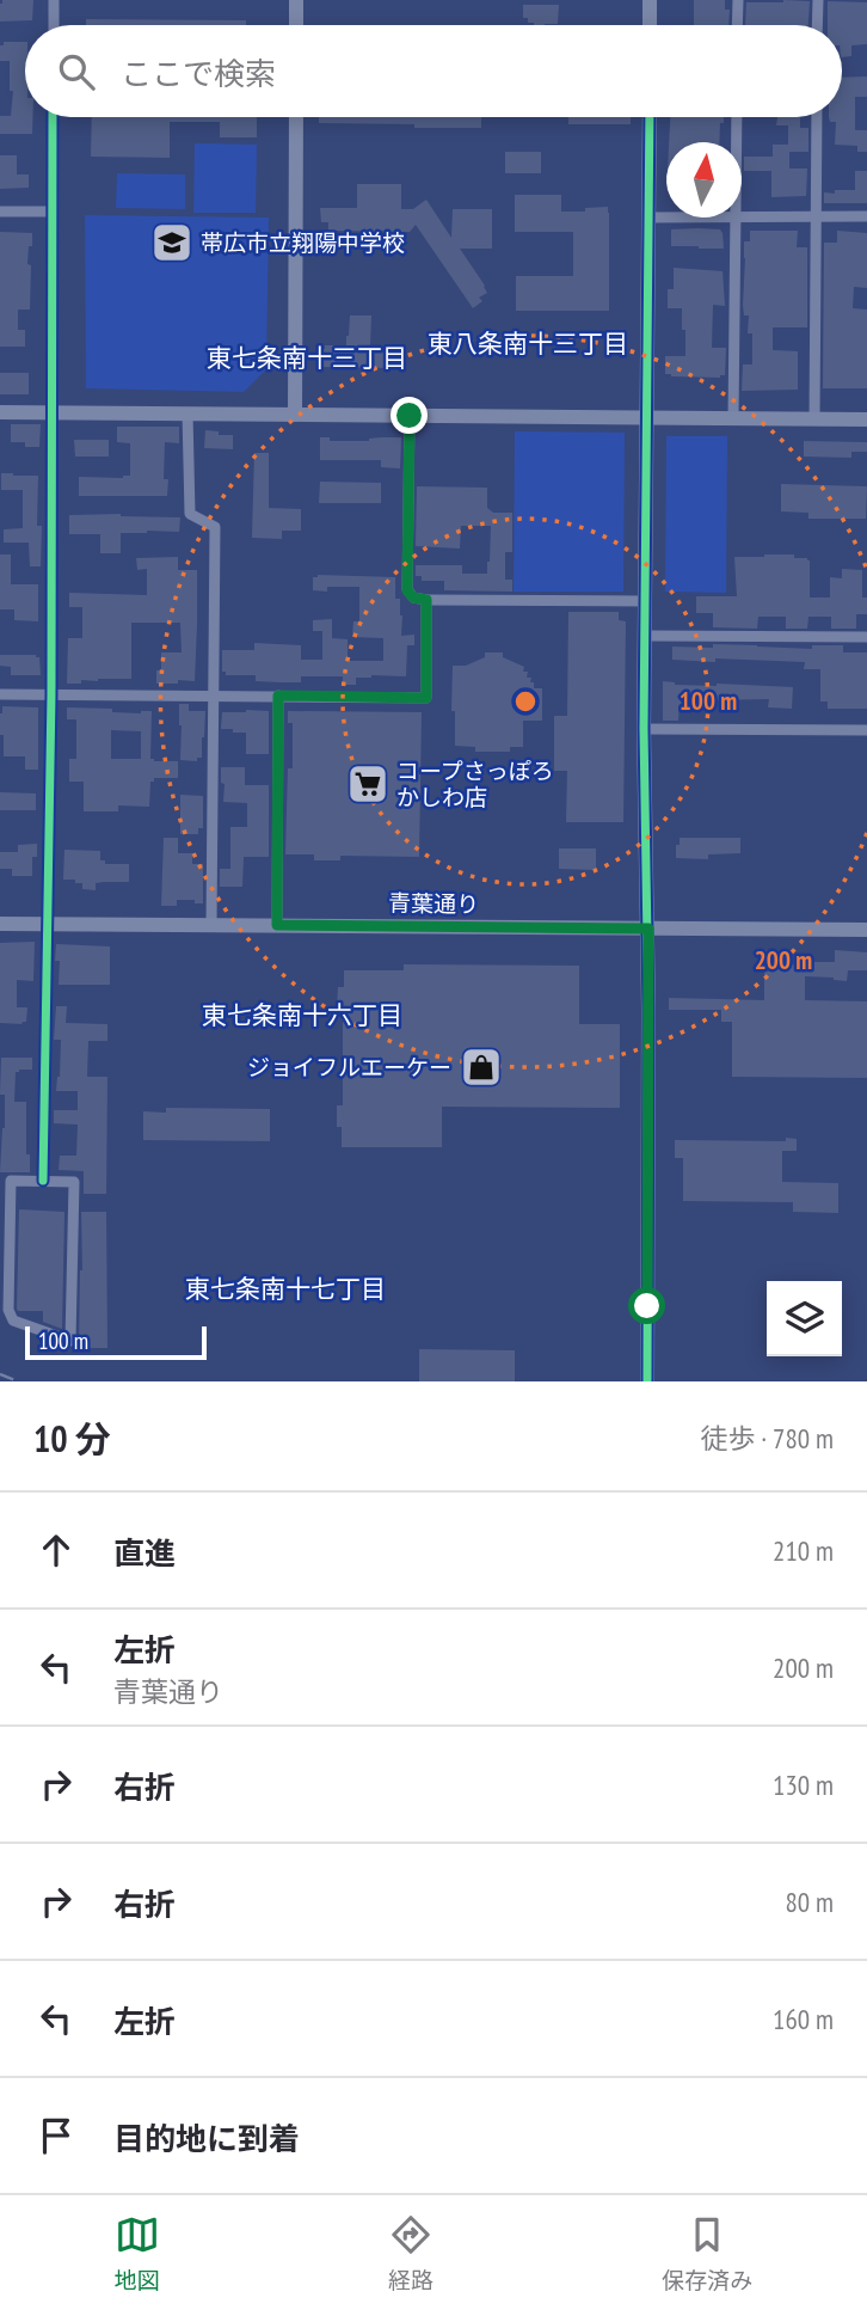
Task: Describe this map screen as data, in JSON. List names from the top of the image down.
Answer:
{
  "streets": {
    "street": ["青葉通り"]
  },
  "districts": [
    "東八条南十三丁目",
    "東七条南十三丁目",
    "東七条南十六丁目",
    "東七条南十七丁目"
  ],
  "places": {
    "school or university": ["帯広市立翔陽中学校"],
    "supermarket": ["コープさっぽろ かしわ店"],
    "shop": ["ジョイフルエーケー"]
  },
  "scale_bar": "100 m",
  "north": "top",
  "page": {
    "search": "ここで検索",
    "scale": "100 m",
    "heading": ["10 分", "徒歩 · 780 m"],
    "list": [
      ["直進", "210 m"],
      ["左折", "青葉通り", "200 m"],
      ["右折", "130 m"],
      ["右折", "80 m"],
      ["左折", "160 m"],
      "目的地に到着"
    ],
    "nav": ["地図", "経路", "保存済み"]
  },
  "rings": ["100 m", "200 m"]
}
